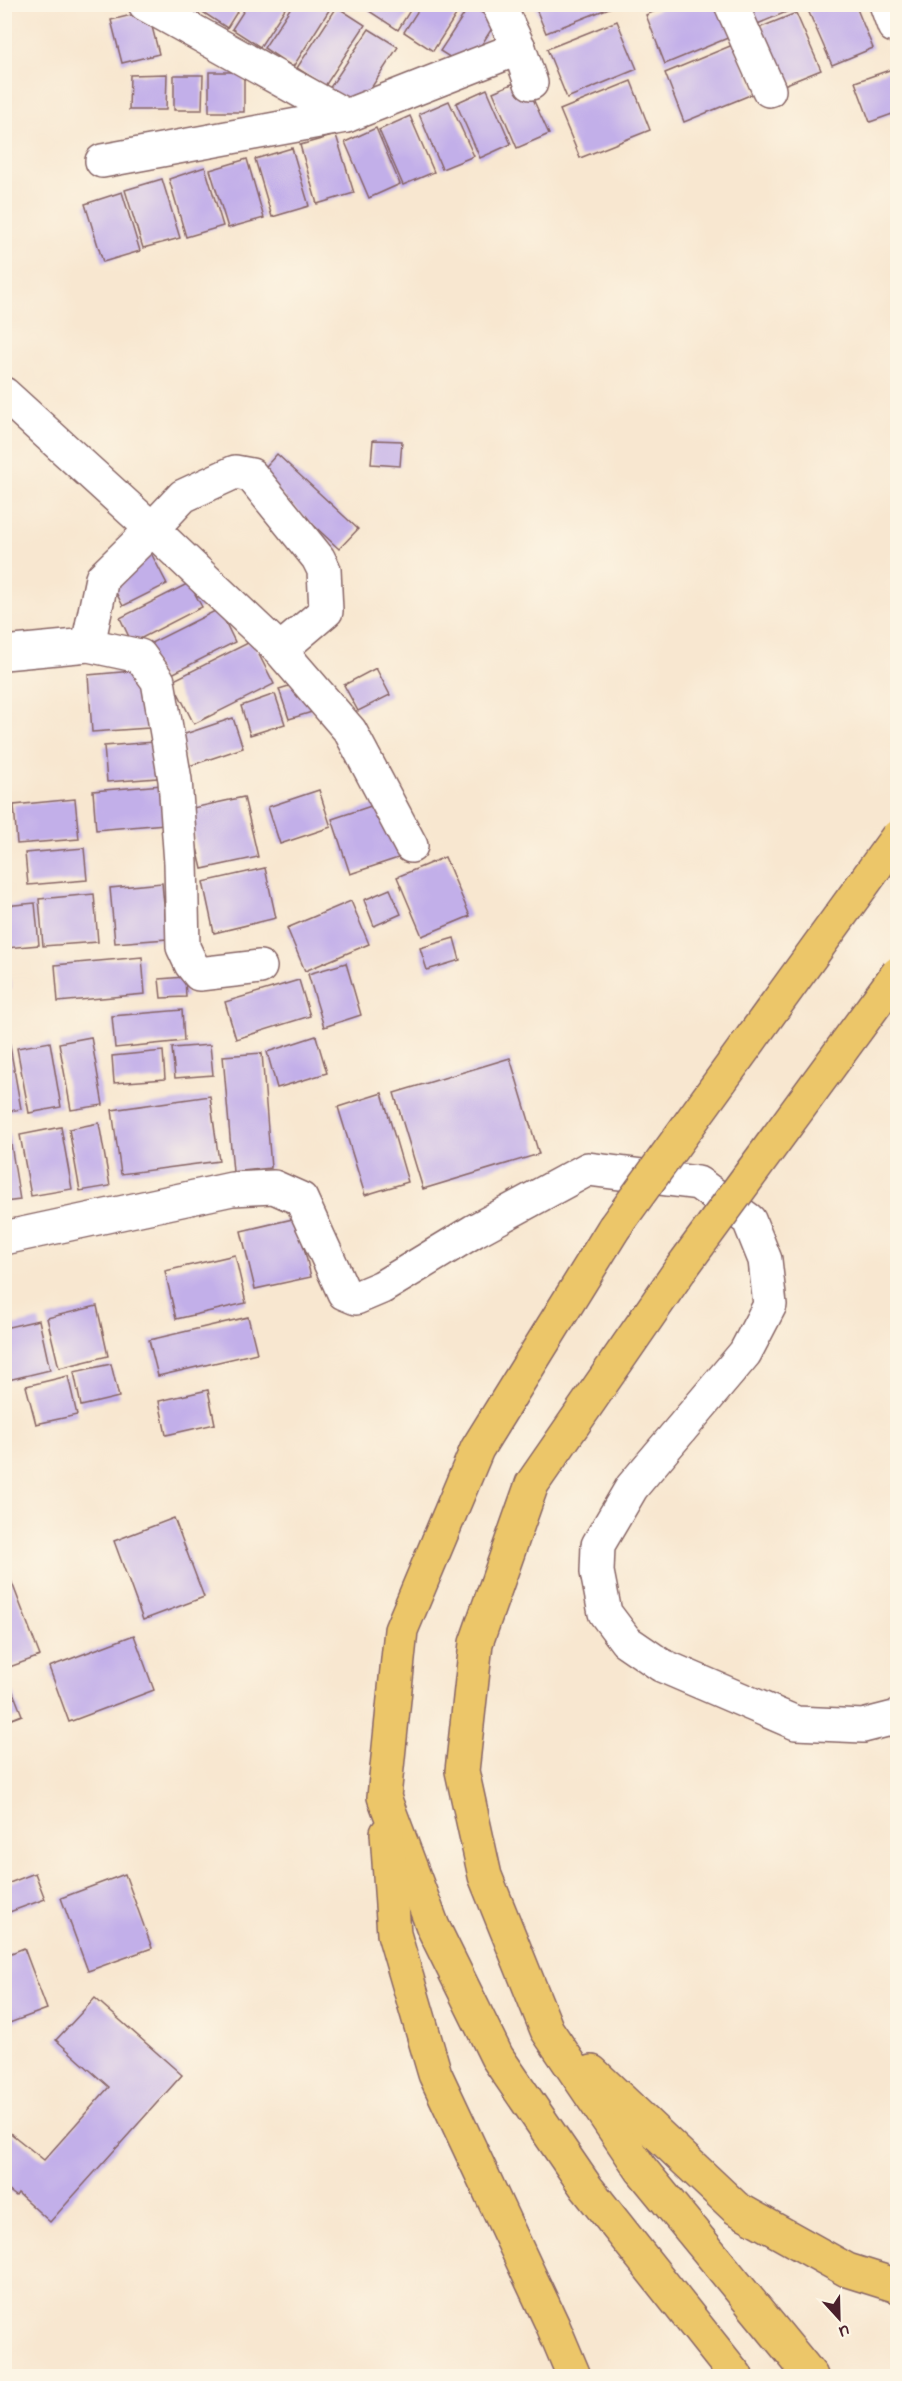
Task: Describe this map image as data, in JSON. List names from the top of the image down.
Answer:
{
  "north": "bottom"
}
